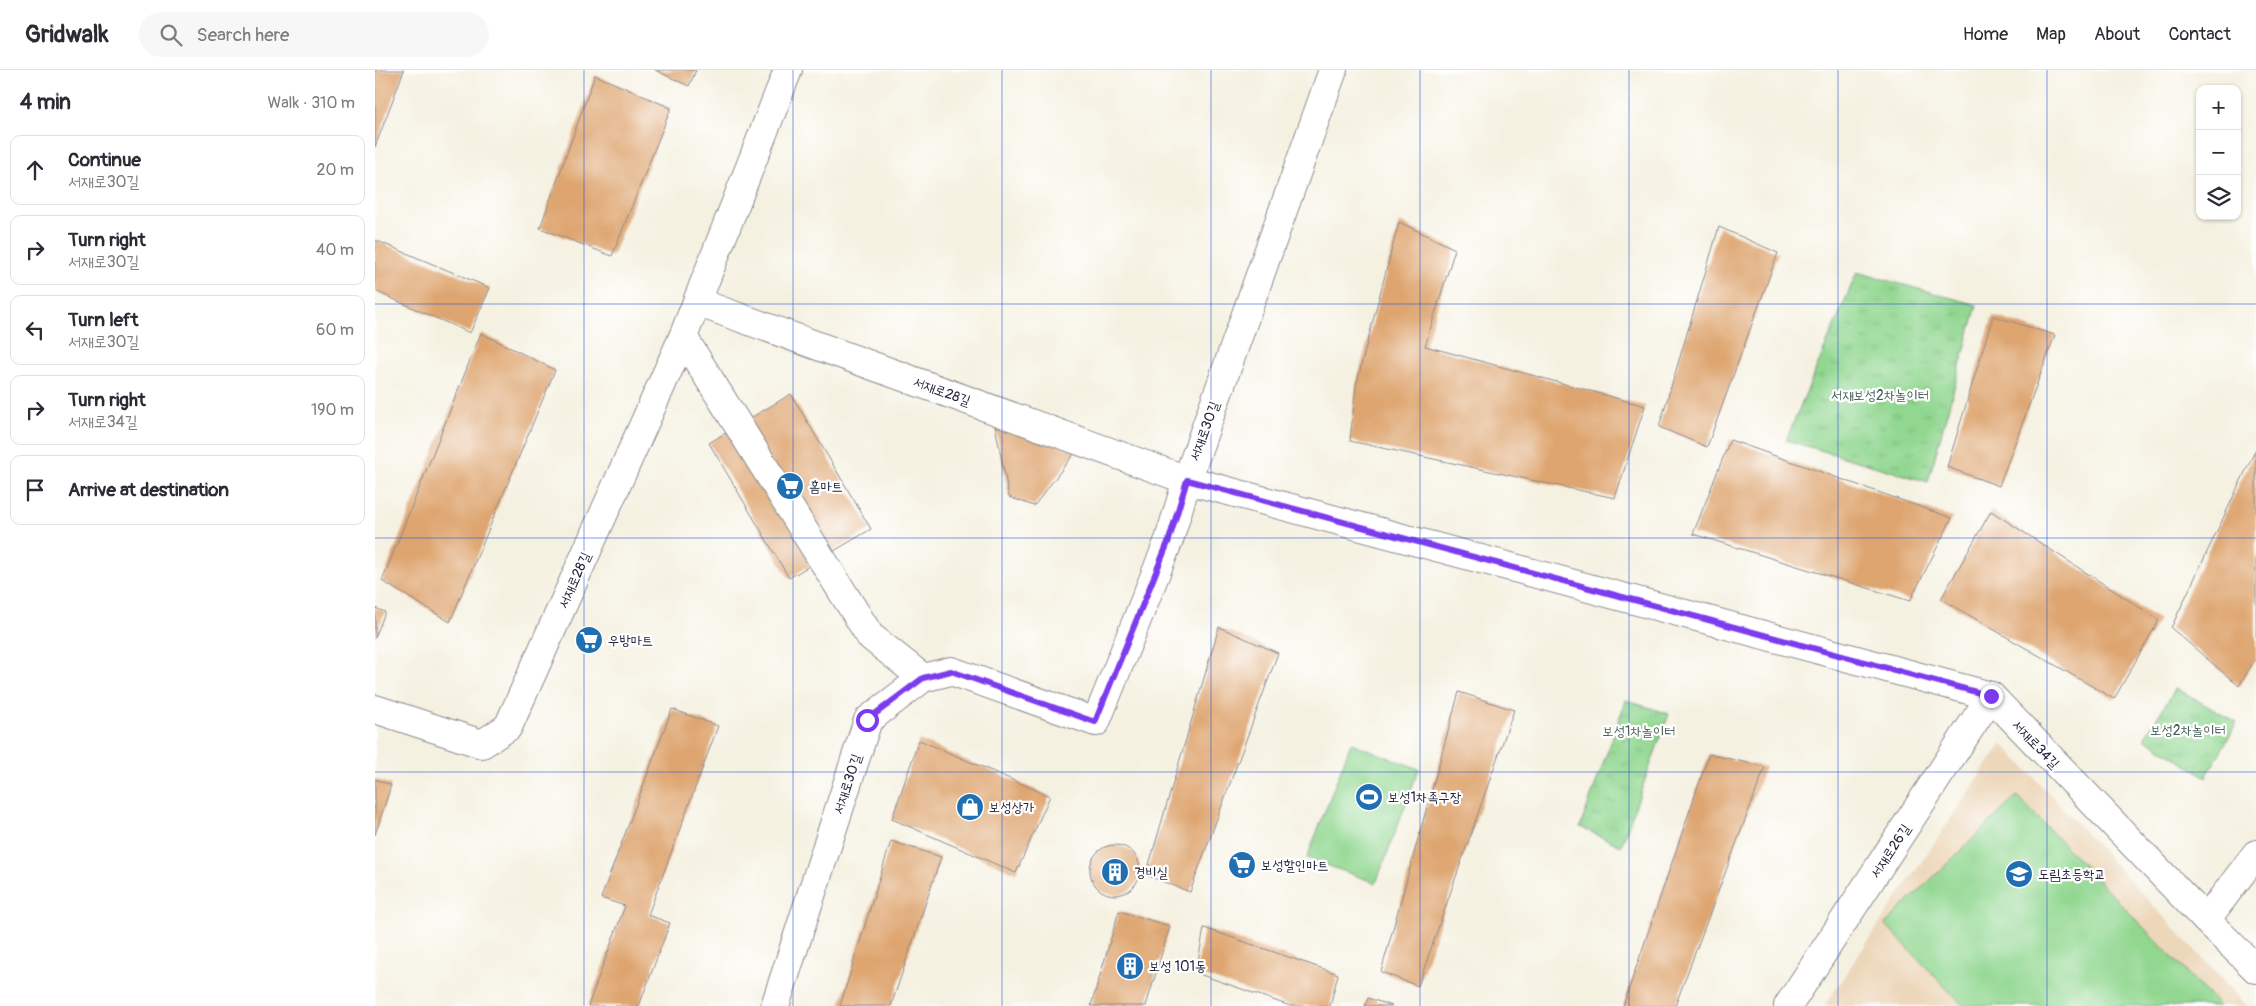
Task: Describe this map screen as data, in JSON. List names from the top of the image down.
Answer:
{
  "streets": {
    "street": [
      "서재로28길",
      "서재로30길",
      "서재로34길",
      "서재로26길"
    ]
  },
  "crossings": [
    ["서재로28길", "서재로30길"],
    ["서재로34길", "서재로26길"]
  ],
  "parks": ["서재보성2차놀이터", "보성2차놀이터", "보성1차놀이터"],
  "places": {
    "supermarket": ["홈마트", "우방마트", "보성할인마트"],
    "sports": ["보성1차족구장"],
    "shop": ["보성상가"],
    "building": ["경비실", "보성 101동"],
    "school or university": ["도림초등학교"]
  },
  "page": {
    "header": "Gridwalk",
    "search": "Search here",
    "nav": [
      "Home",
      "Map",
      "About",
      "Contact"
    ],
    "heading": ["4 min", "Walk · 310 m"],
    "map_buttons": ["+", "−"],
    "list": [
      ["Continue", "서재로30길", "20 m"],
      ["Turn right", "서재로30길", "40 m"],
      ["Turn left", "서재로30길", "60 m"],
      ["Turn right", "서재로34길", "190 m"],
      "Arrive at destination"
    ]
  }
}
